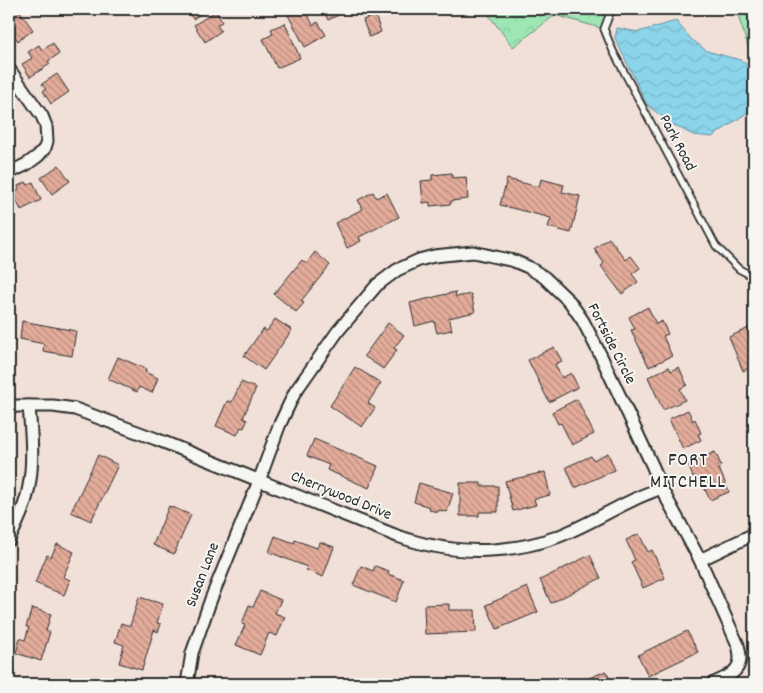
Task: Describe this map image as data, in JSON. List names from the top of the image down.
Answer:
{
  "streets": {
    "street": ["Fortside Circle", "Cherrywood Drive", "Susan Lane"],
    "lane": ["Park Road"]
  },
  "crossings": [
    ["Fortside Circle", "Cherrywood Drive"],
    ["Fortside Circle", "Susan Lane"],
    ["Cherrywood Drive", "Susan Lane"]
  ],
  "districts": ["FORT MITCHELL"]
}
